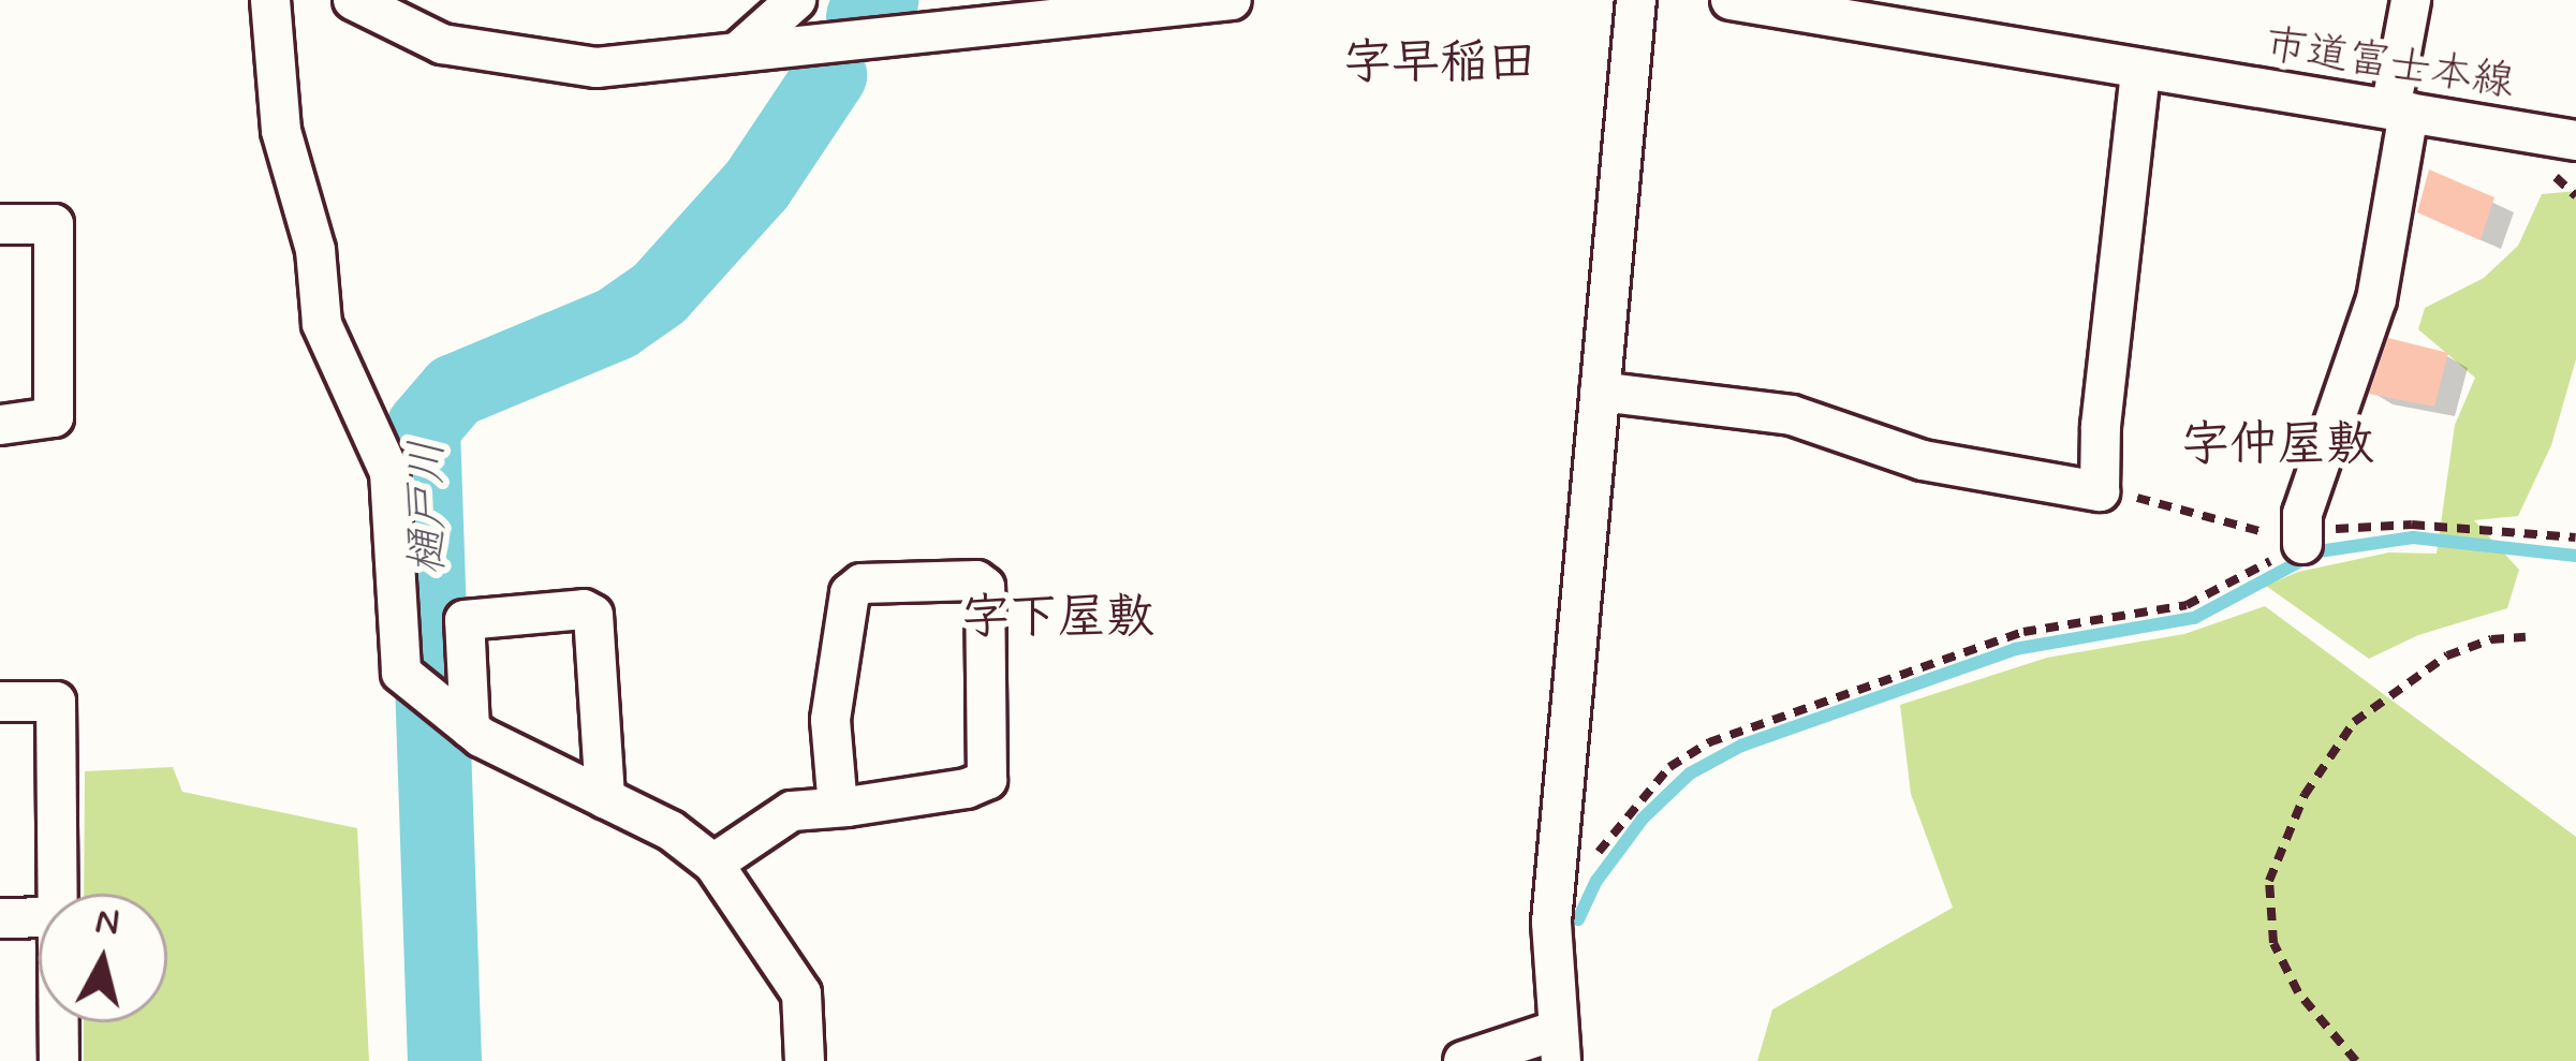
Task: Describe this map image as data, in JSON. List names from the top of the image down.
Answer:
{
  "streets": {
    "street": ["市道富士本線"]
  },
  "districts": ["字早稲田", "字仲屋敷", "字下屋敷"],
  "water": ["樋戸川"],
  "north": "top"
}
